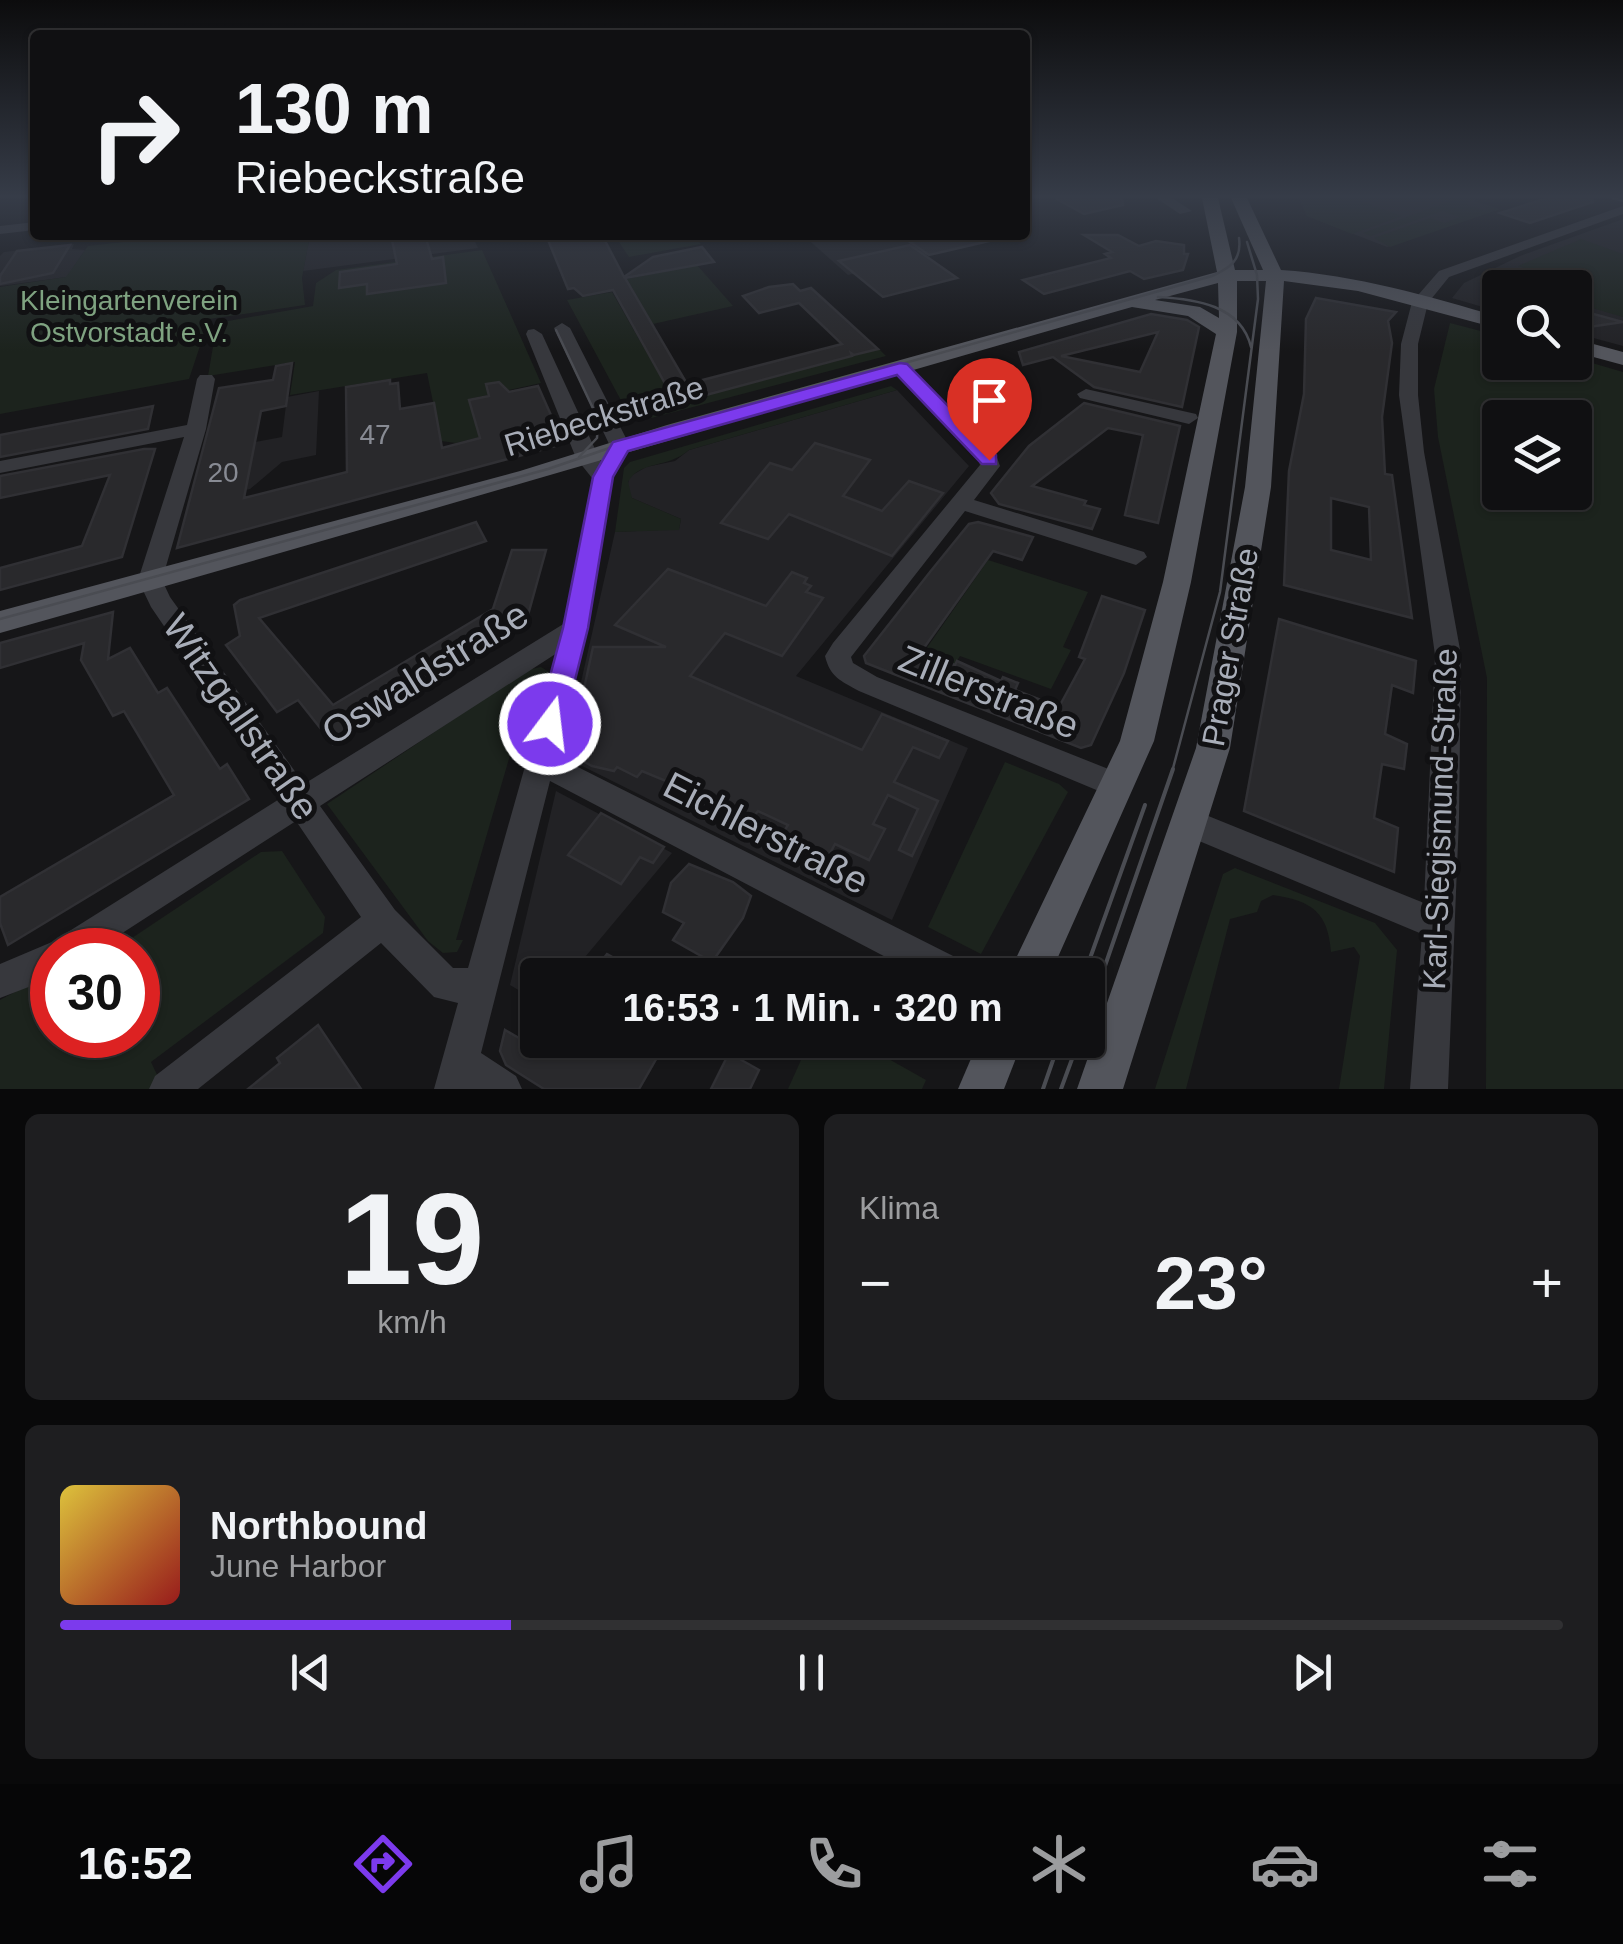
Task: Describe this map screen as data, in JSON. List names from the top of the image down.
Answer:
{
  "streets": {
    "main road": ["Riebeckstraße", "Prager Straße"],
    "street": [
      "Oswaldstraße",
      "Zillerstraße",
      "Witzgallstraße",
      "Karl-Siegismund-Straße",
      "Eichlerstraße"
    ]
  },
  "crossings": [
    ["Riebeckstraße", "Prager Straße"],
    ["Riebeckstraße", "Witzgallstraße"],
    ["Prager Straße", "Zillerstraße"],
    ["Oswaldstraße", "Witzgallstraße"]
  ],
  "parks": ["Kleingartenverein Ostvorstadt e.V."],
  "house_numbers": ["47", "20"],
  "page": {
    "turn": ["130 m", "Riebeckstraße"],
    "limit": "30",
    "trip": "16:53 · 1 Min. · 320 m",
    "tile": [
      ["19", "km/h"],
      "Klima"
    ],
    "heat": ["−", "23°", "+"],
    "song": ["Northbound", "June Harbor"],
    "tabs": "16:52"
  }
}
